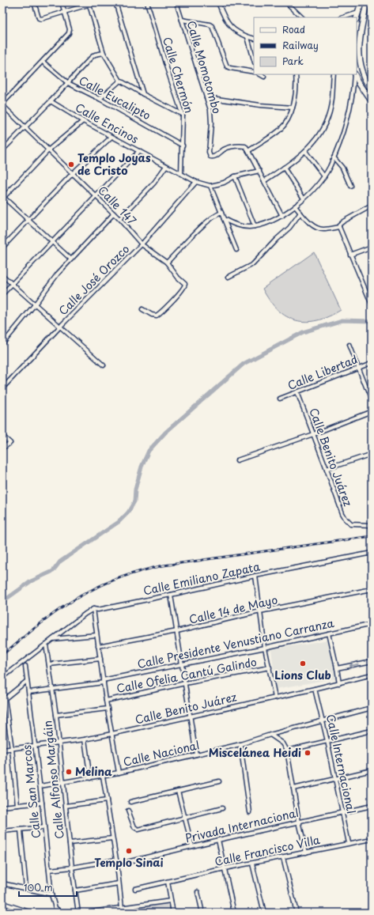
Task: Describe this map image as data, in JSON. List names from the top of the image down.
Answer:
{
  "streets": {
    "street": [
      "Calle Momotombo",
      "Calle Chermón",
      "Calle Eucalipto",
      "Calle Encinos",
      "Calle 147",
      "Calle José Orozco",
      "Calle Libertad",
      "Calle Benito Juárez",
      "Calle Emiliano Zapata",
      "Calle 14 de Mayo",
      "Calle Presidente Venustiano Carranza",
      "Calle Ofelia Cantú Galindo",
      "Calle Nacional",
      "Calle Internacional",
      "Calle Alfonso Margáin",
      "Calle San Marcos",
      "Privada Internacional",
      "Calle Francisco Villa"
    ]
  },
  "crossings": [
    ["Calle Chermón", "Calle Eucalipto"],
    ["Calle Chermón", "Calle Encinos"],
    ["Calle Encinos", "Calle José Orozco"],
    ["Calle 147", "Calle José Orozco"],
    ["Calle Libertad", "Calle Benito Juárez"],
    ["Calle Benito Juárez", "Calle Internacional"],
    ["Calle Benito Juárez", "Calle Alfonso Margáin"],
    ["Calle Benito Juárez", "Calle San Marcos"],
    ["Calle Emiliano Zapata", "Calle Alfonso Margáin"],
    ["Calle Presidente Venustiano Carranza", "Calle Alfonso Margáin"],
    ["Calle Presidente Venustiano Carranza", "Calle San Marcos"],
    ["Calle Ofelia Cantú Galindo", "Calle Alfonso Margáin"],
    ["Calle Nacional", "Calle Internacional"],
    ["Calle Nacional", "Calle Alfonso Margáin"],
    ["Calle Nacional", "Calle San Marcos"],
    ["Calle Internacional", "Privada Internacional"],
    ["Calle Internacional", "Calle Francisco Villa"]
  ],
  "places": [
    "Templo Joyas de Cristo",
    "Lions Club",
    "Miscelánea Heidi",
    "Melina",
    "Templo Sinai"
  ],
  "legend": ["Road", "Railway", "Park"],
  "scale_bar": "100 m"
}
